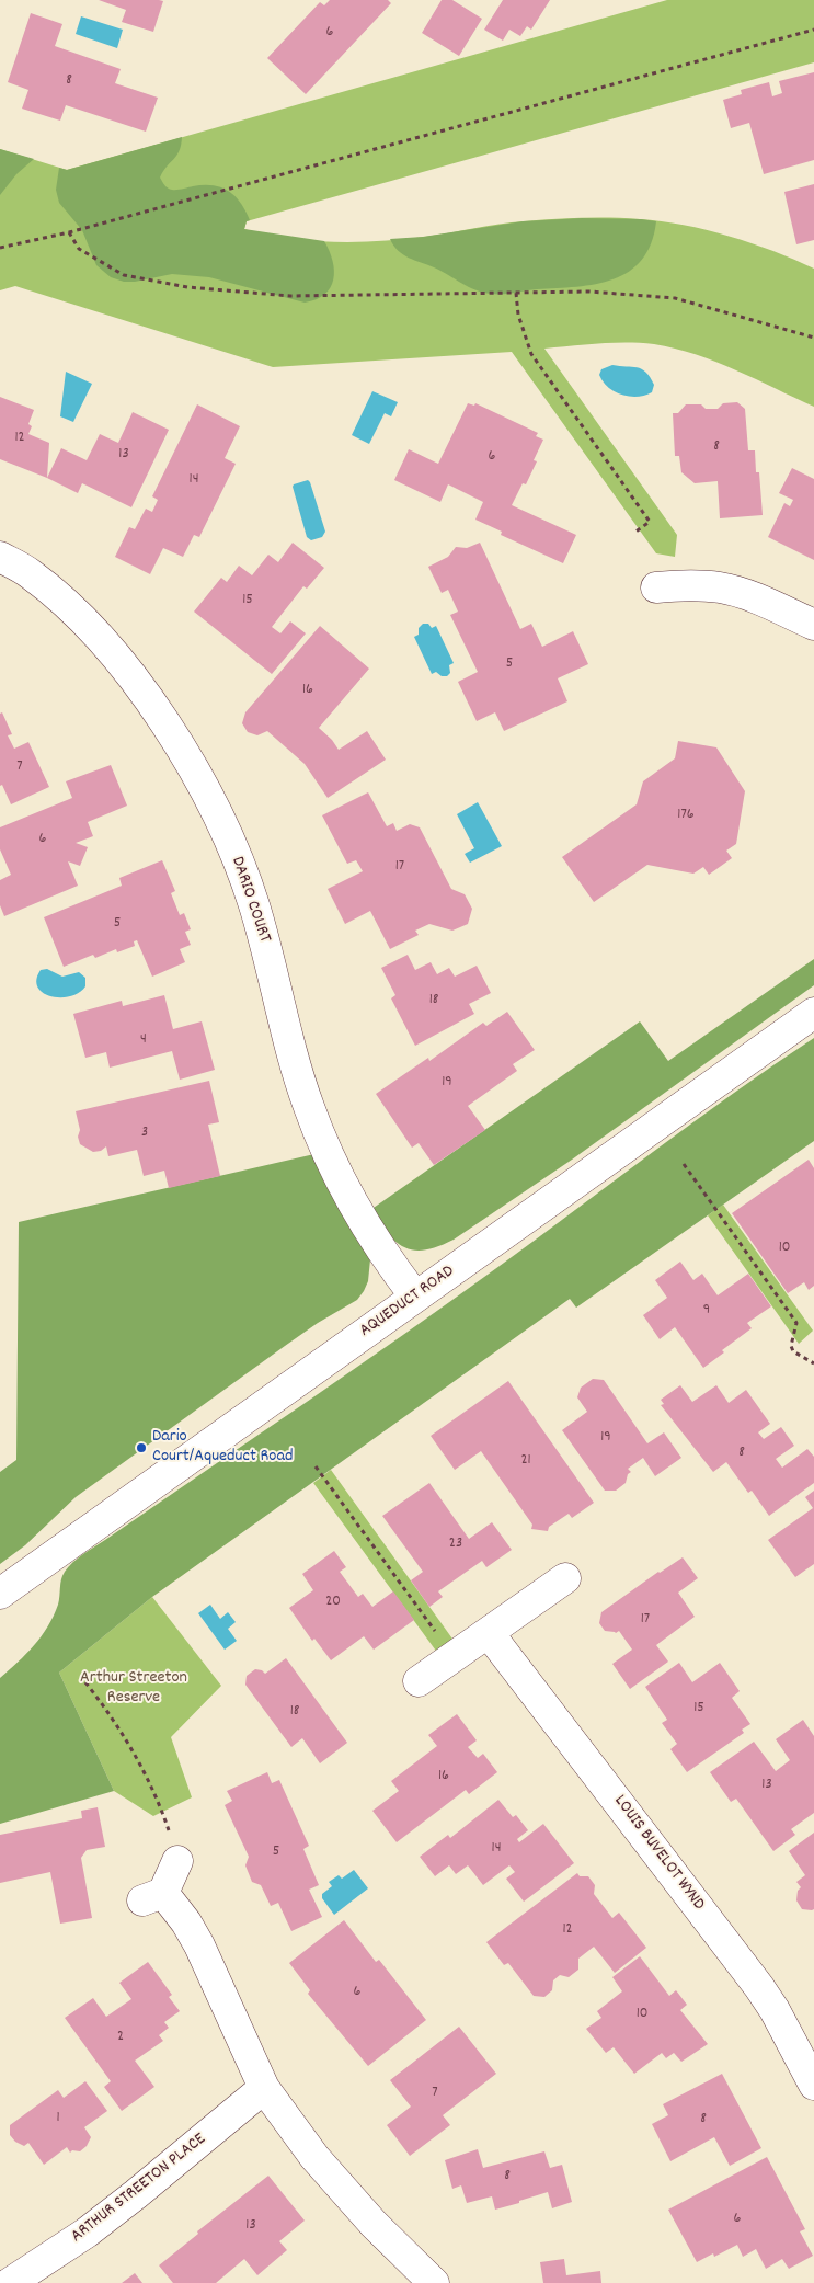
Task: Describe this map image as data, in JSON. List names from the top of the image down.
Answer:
{
  "streets": {
    "street": [
      "DARIO COURT",
      "AQUEDUCT ROAD",
      "LOUIS BUVELOT WYND",
      "ARTHUR STREETON PLACE"
    ]
  },
  "crossings": [
    ["DARIO COURT", "AQUEDUCT ROAD"]
  ],
  "parks": ["Arthur Streeton Reserve"],
  "places": ["Dario Court/Aqueduct Road"],
  "house_numbers": [
    "6",
    "8",
    "12",
    "8",
    "13",
    "6",
    "14",
    "15",
    "5",
    "16",
    "7",
    "176",
    "6",
    "17",
    "5",
    "18",
    "4",
    "19",
    "3",
    "10",
    "9",
    "19",
    "8",
    "21",
    "23",
    "20",
    "17",
    "15",
    "18",
    "16",
    "13",
    "14",
    "5",
    "12",
    "6",
    "10",
    "2",
    "7",
    "1",
    "8",
    "8",
    "6",
    "13"
  ]
}
